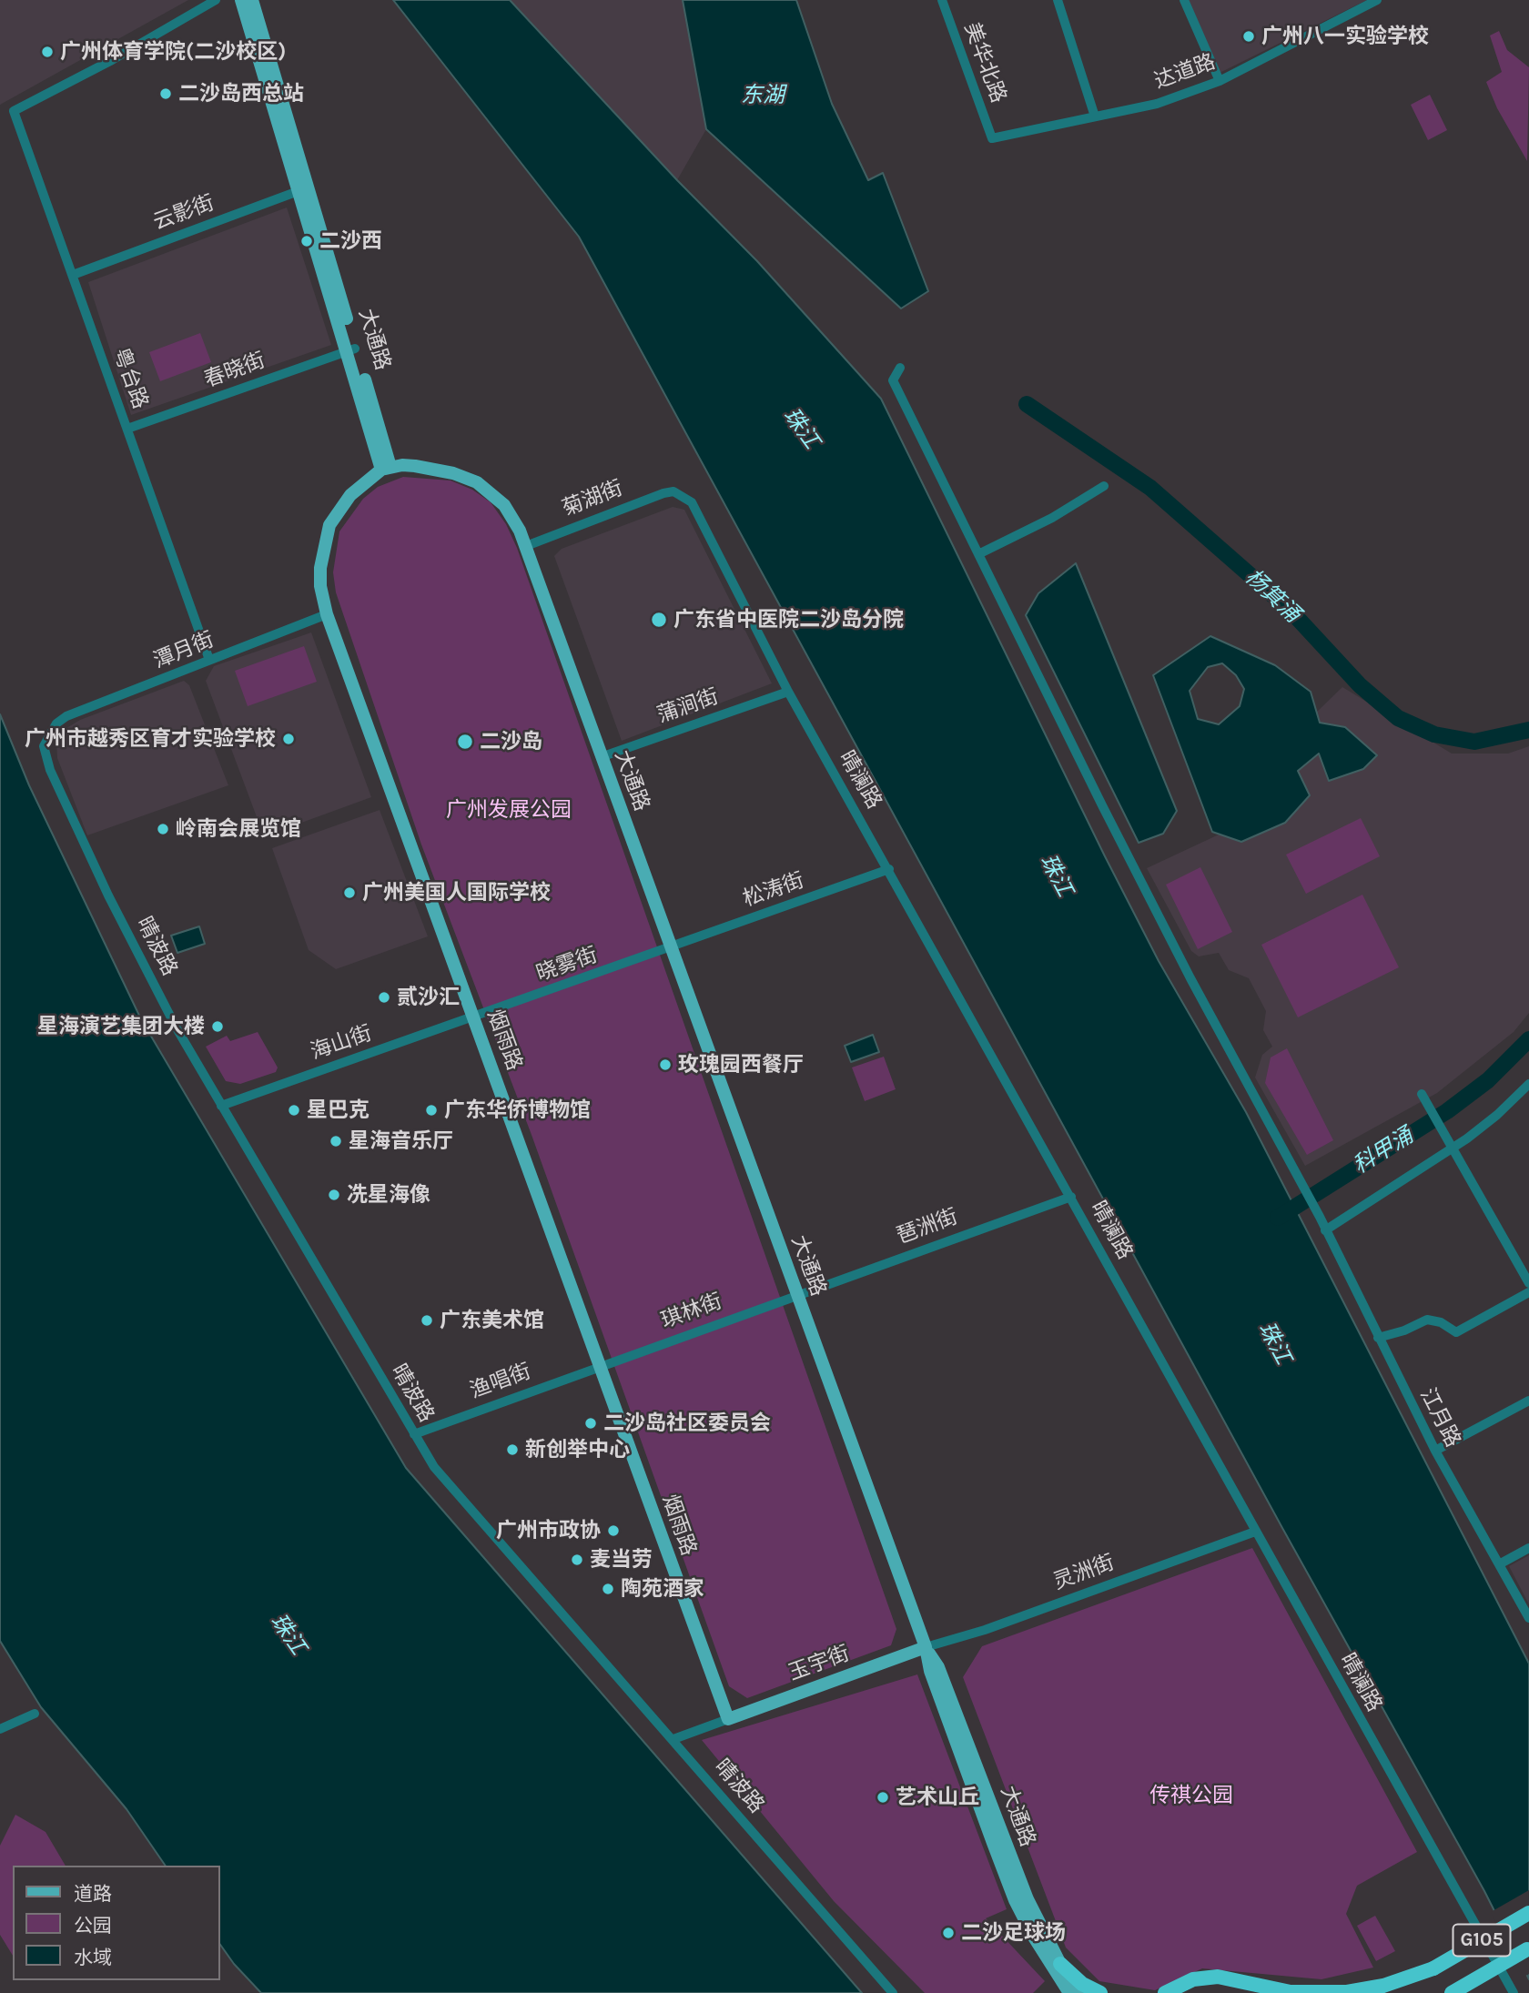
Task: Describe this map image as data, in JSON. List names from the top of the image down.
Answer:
{
  "streets": {
    "highway": ["G105"],
    "main road": ["大通路", "烟雨路", "玉宇街"],
    "street": [
      "美华北路",
      "达道路",
      "云影街",
      "春晓街",
      "粤台路",
      "菊湖街",
      "潭月街",
      "蒲涧街",
      "晴澜路",
      "松涛街",
      "晴波路",
      "晓雾街",
      "海山街",
      "琶洲街",
      "琪林街",
      "渔唱街",
      "江月路",
      "灵洲街"
    ]
  },
  "crossings": [
    ["美华北路", "达道路"],
    ["云影街", "大通路"],
    ["云影街", "粤台路"],
    ["大通路", "春晓街"],
    ["大通路", "菊湖街"],
    ["大通路", "蒲涧街"],
    ["大通路", "松涛街"],
    ["大通路", "晓雾街"],
    ["大通路", "烟雨路"],
    ["大通路", "琶洲街"],
    ["大通路", "琪林街"],
    ["大通路", "灵洲街"],
    ["大通路", "玉宇街"],
    ["春晓街", "粤台路"],
    ["粤台路", "潭月街"],
    ["菊湖街", "晴澜路"],
    ["潭月街", "晴波路"],
    ["潭月街", "烟雨路"],
    ["蒲涧街", "晴澜路"],
    ["晴澜路", "松涛街"],
    ["晴澜路", "琶洲街"],
    ["晴澜路", "灵洲街"],
    ["松涛街", "晓雾街"],
    ["晴波路", "海山街"],
    ["晴波路", "渔唱街"],
    ["晓雾街", "烟雨路"],
    ["晓雾街", "海山街"],
    ["烟雨路", "海山街"],
    ["烟雨路", "琪林街"],
    ["烟雨路", "渔唱街"],
    ["烟雨路", "玉宇街"],
    ["琶洲街", "琪林街"],
    ["琪林街", "渔唱街"],
    ["灵洲街", "玉宇街"]
  ],
  "water": [
    "东湖",
    "珠江",
    "杨箕涌",
    "科甲涌"
  ],
  "parks": ["广州发展公园", "传祺公园"],
  "places": [
    "广州八一实验学校",
    "广州体育学院(二沙校区)",
    "二沙岛西总站",
    "二沙西",
    "广东省中医院二沙岛分院",
    "广州市越秀区育才实验学校",
    "二沙岛",
    "岭南会展览馆",
    "广州美国人国际学校",
    "贰沙汇",
    "星海演艺集团大楼",
    "玫瑰园西餐厅",
    "星巴克",
    "广东华侨博物馆",
    "星海音乐厅",
    "冼星海像",
    "广东美术馆",
    "二沙岛社区委员会",
    "新创举中心",
    "广州市政协",
    "麦当劳",
    "陶苑酒家",
    "艺术山丘",
    "二沙足球场"
  ],
  "legend": ["道路", "公园", "水域"]
}
